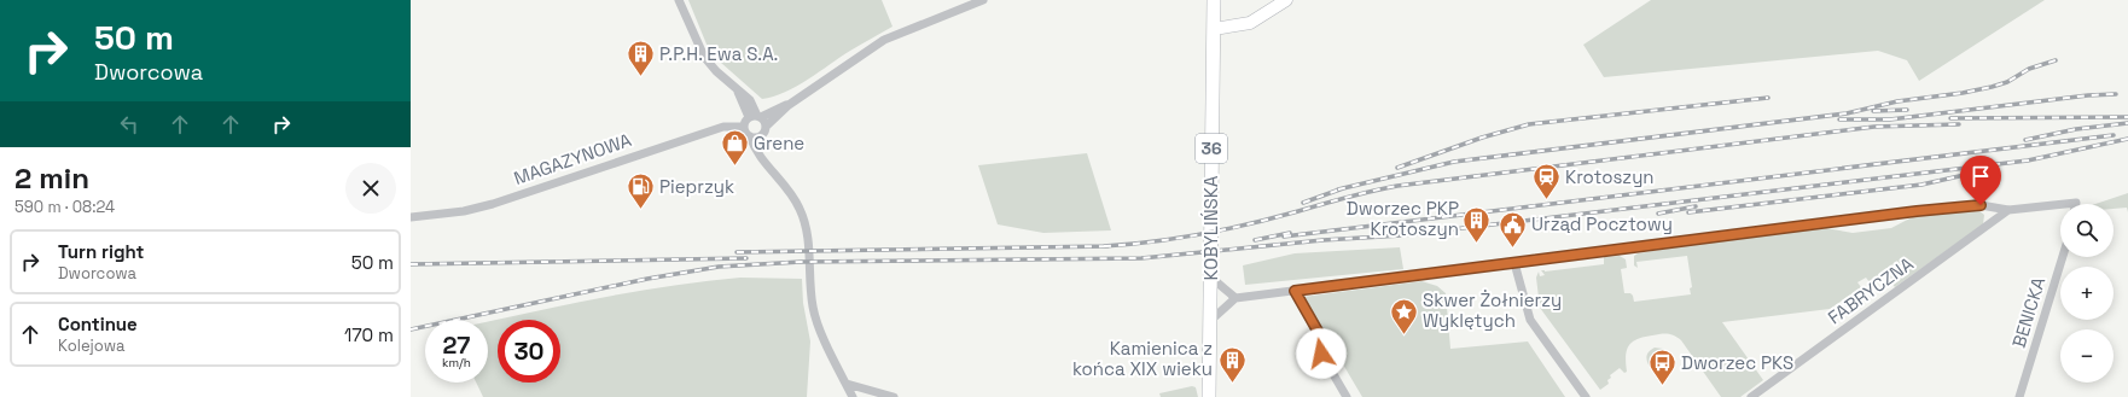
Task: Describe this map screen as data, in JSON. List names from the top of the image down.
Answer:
{
  "streets": {
    "main road": ["36", "KOBYLIŃSKA"],
    "street": ["MAGAZYNOWA", "FABRYCZNA", "BENICKA"]
  },
  "places": {
    "building": ["P.P.H. Ewa S.A.", "Dworzec PKP Krotoszyn", "Kamienica z końca XIX wieku"],
    "shop": ["Grene"],
    "station": ["Krotoszyn"],
    "fuel station": ["Pieprzyk"],
    "public building": ["Urząd Pocztowy"],
    "place": ["Skwer Żołnierzy Wyklętych"],
    "bus stop": ["Dworzec PKS"]
  },
  "page": {
    "turn": ["50 m", "Dworcowa"],
    "heading": ["2 min", "590 m · 08:24"],
    "map_buttons": ["+", "−"],
    "list": [
      {
        "name": "Turn right",
        "note": "Dworcowa",
        "value": "50 m"
      },
      {
        "name": "Continue",
        "note": "Kolejowa",
        "value": "170 m"
      }
    ],
    "speed": "27 km/h",
    "limit": "30"
  }
}
